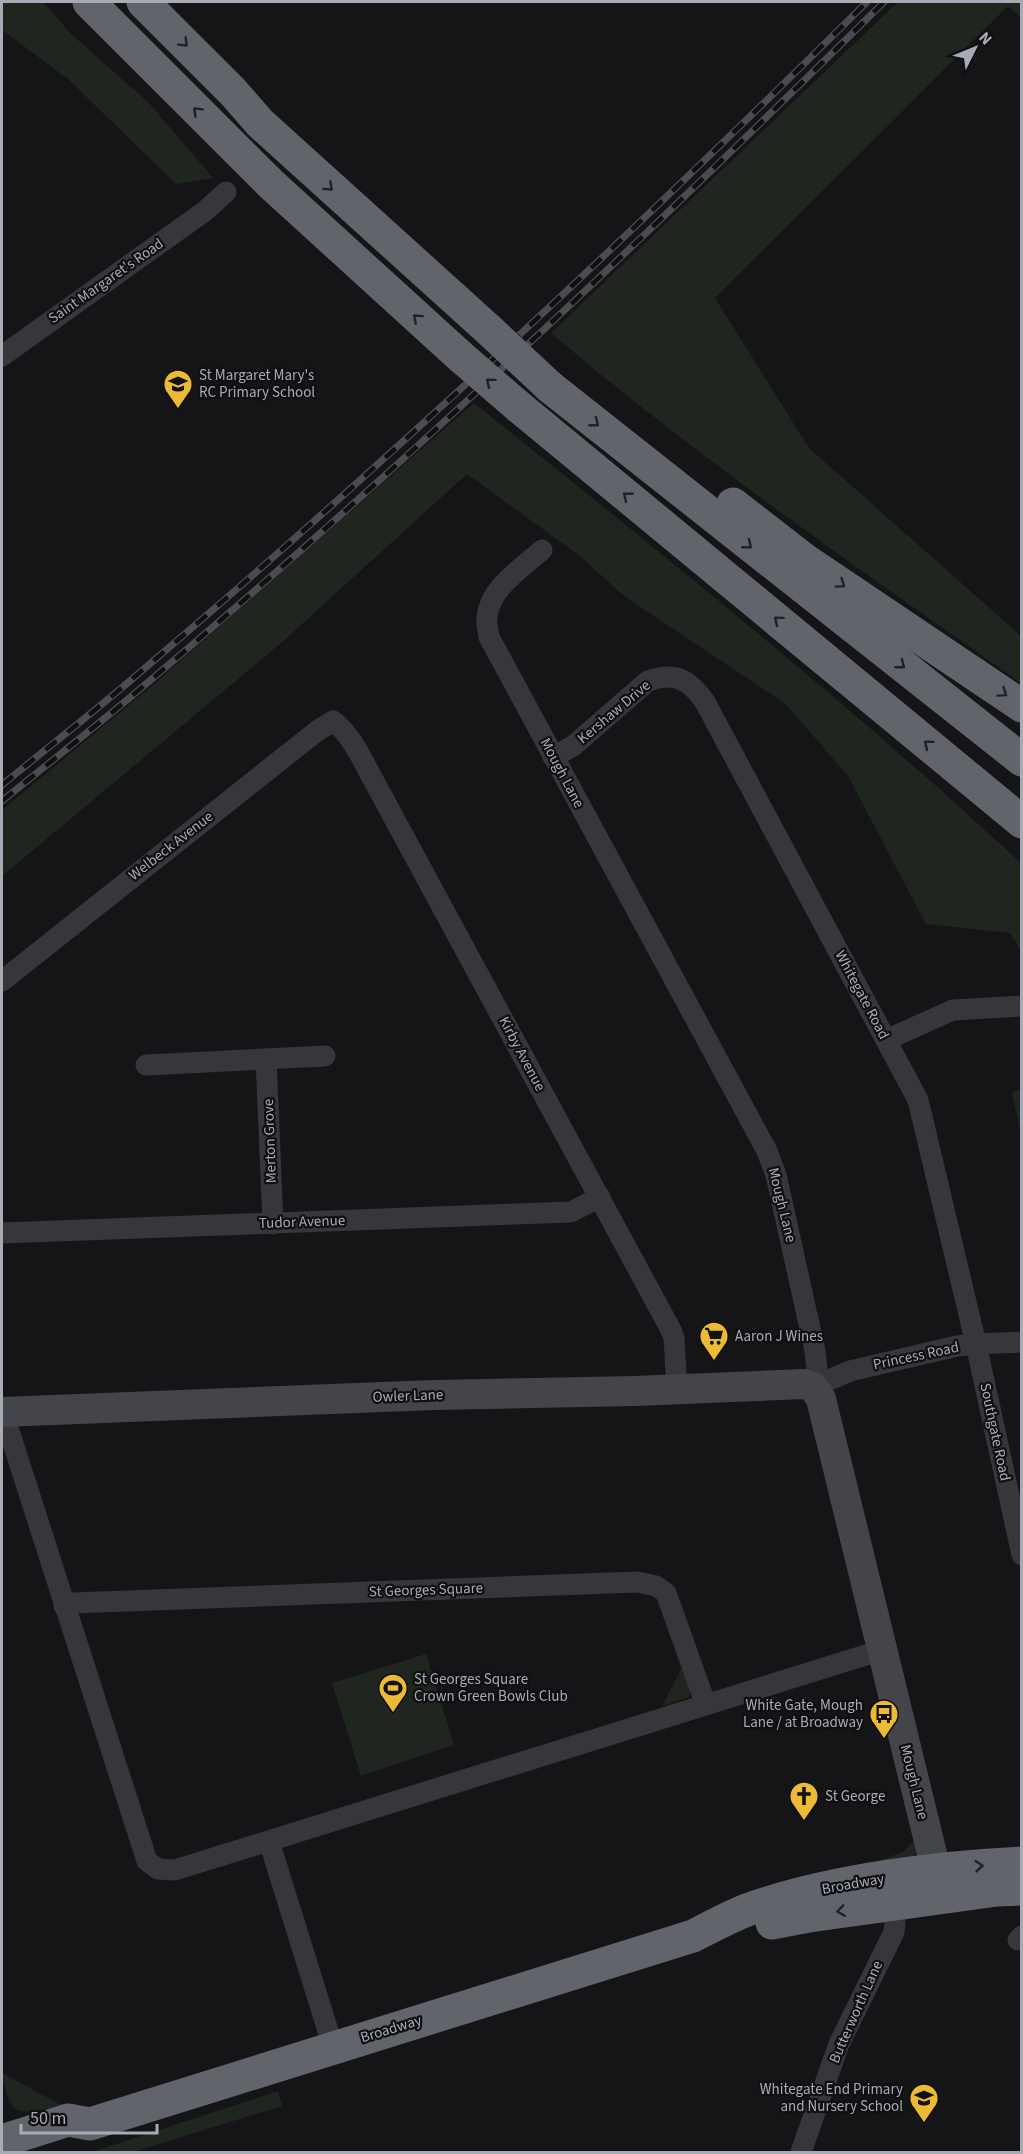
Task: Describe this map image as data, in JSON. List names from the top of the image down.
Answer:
{
  "streets": {
    "highway": ["Broadway"],
    "street": [
      "Saint Margaret's Road",
      "Kershaw Drive",
      "Mough Lane",
      "Welbeck Avenue",
      "Whitegate Road",
      "Kirby Avenue",
      "Merton Grove",
      "Tudor Avenue",
      "Princess Road",
      "Owler Lane",
      "Southgate Road",
      "St Georges Square",
      "Butterworth Lane"
    ]
  },
  "crossings": [
    ["Kershaw Drive", "Mough Lane"],
    ["Kershaw Drive", "Whitegate Road"],
    ["Mough Lane", "Princess Road"],
    ["Mough Lane", "Owler Lane"],
    ["Mough Lane", "Broadway"],
    ["Welbeck Avenue", "Kirby Avenue"],
    ["Whitegate Road", "Princess Road"],
    ["Whitegate Road", "Southgate Road"],
    ["Kirby Avenue", "Tudor Avenue"],
    ["Kirby Avenue", "Owler Lane"],
    ["Merton Grove", "Tudor Avenue"],
    ["Princess Road", "Owler Lane"],
    ["Princess Road", "Southgate Road"],
    ["Broadway", "Butterworth Lane"]
  ],
  "places": {
    "school or university": ["St Margaret Mary's RC Primary School", "Whitegate End Primary and Nursery School"],
    "supermarket": ["Aaron J Wines"],
    "sports": ["St Georges Square Crown Green Bowls Club"],
    "bus stop": ["White Gate, Mough Lane / at Broadway"],
    "church": ["St George"]
  },
  "scale_bar": "50 m",
  "north": "top right"
}
